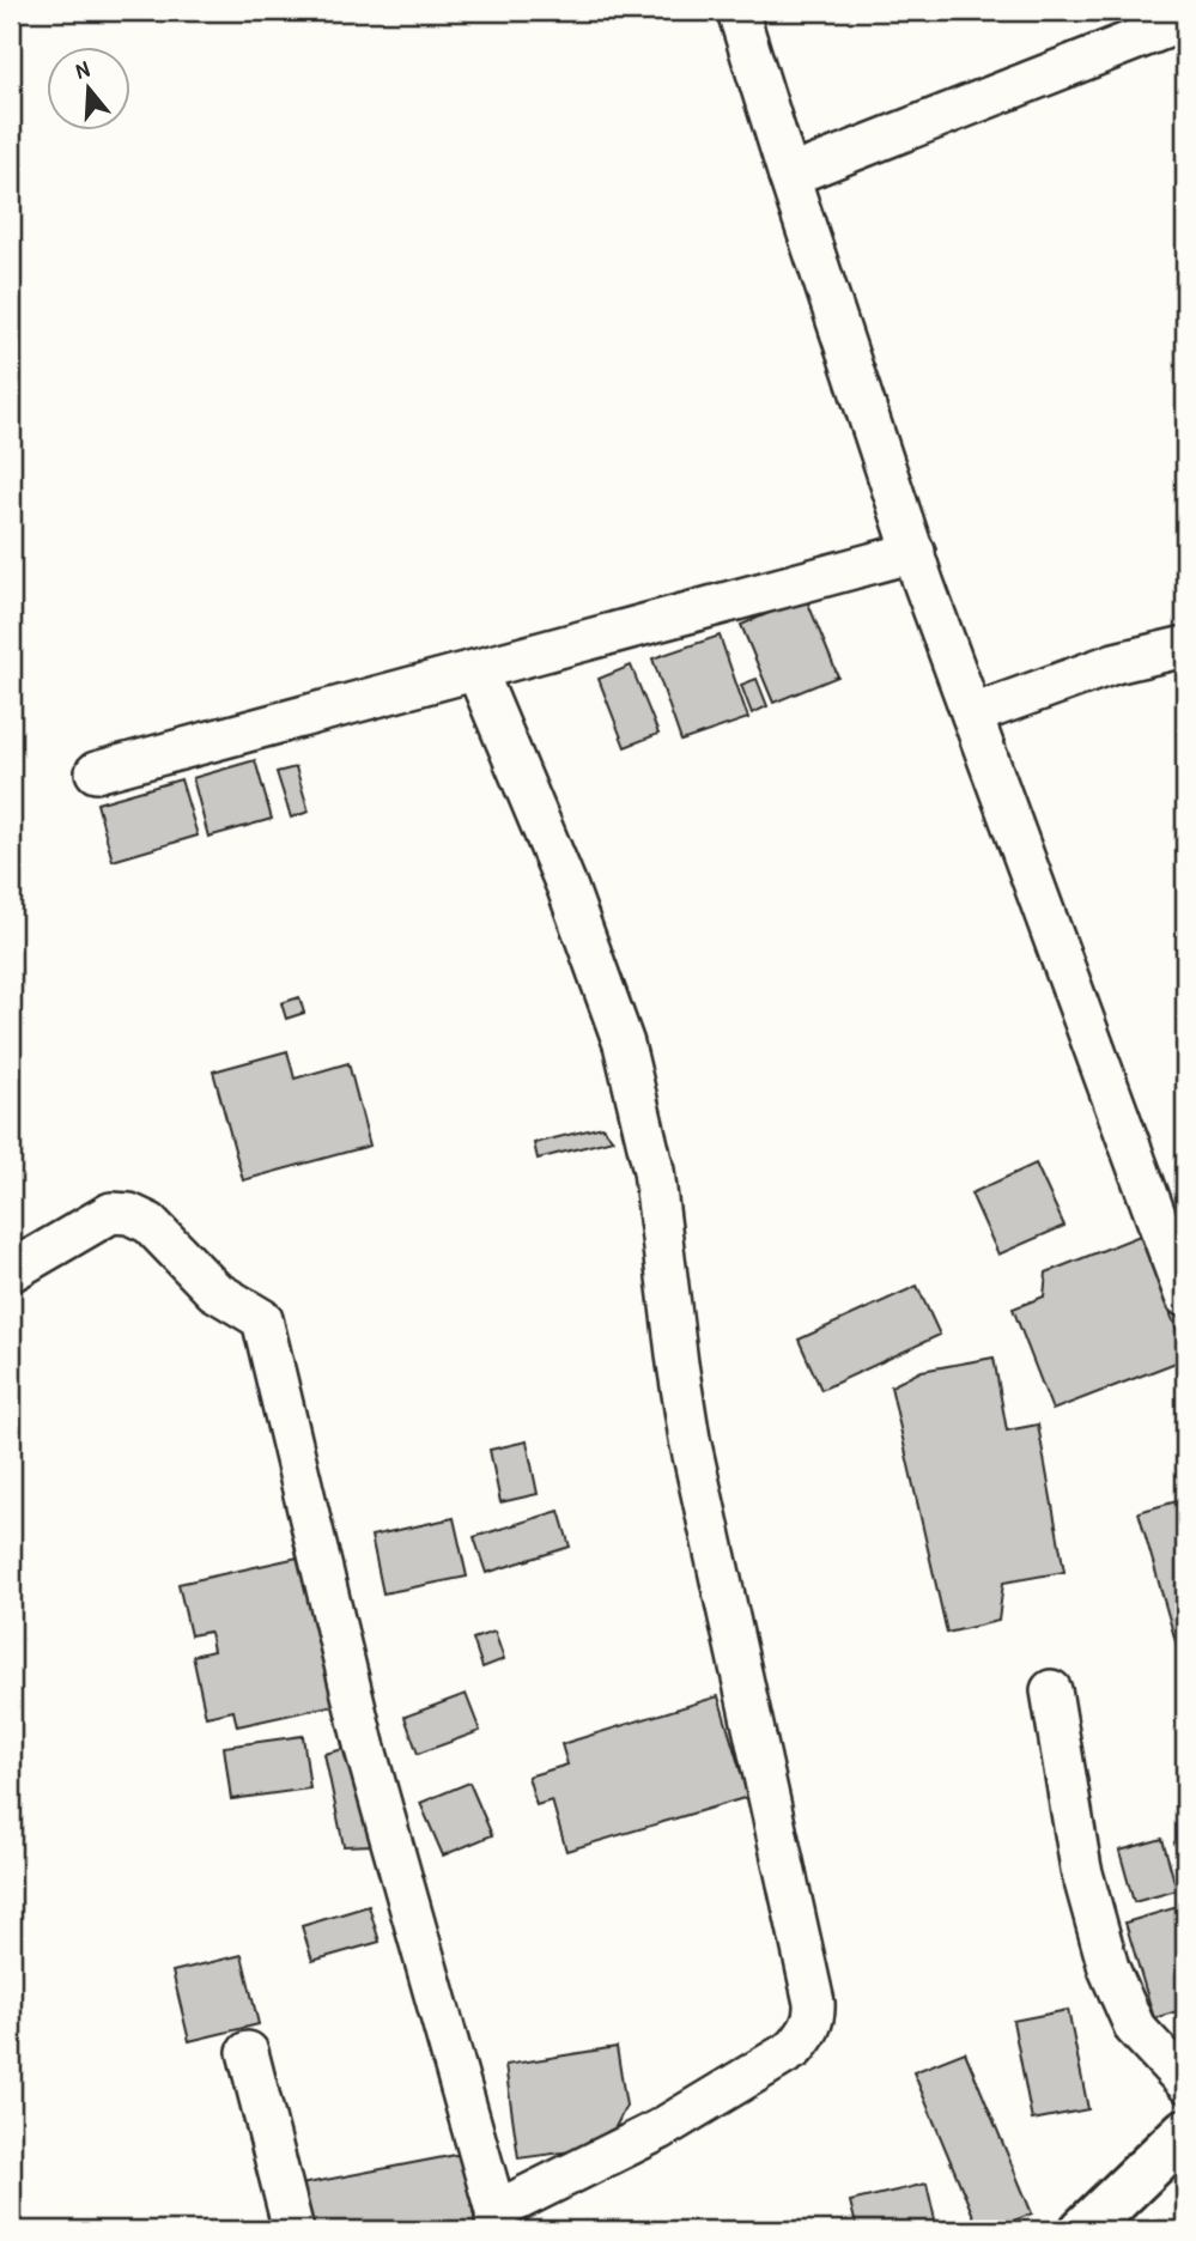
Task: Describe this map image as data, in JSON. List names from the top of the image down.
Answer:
{
  "north": "top"
}
